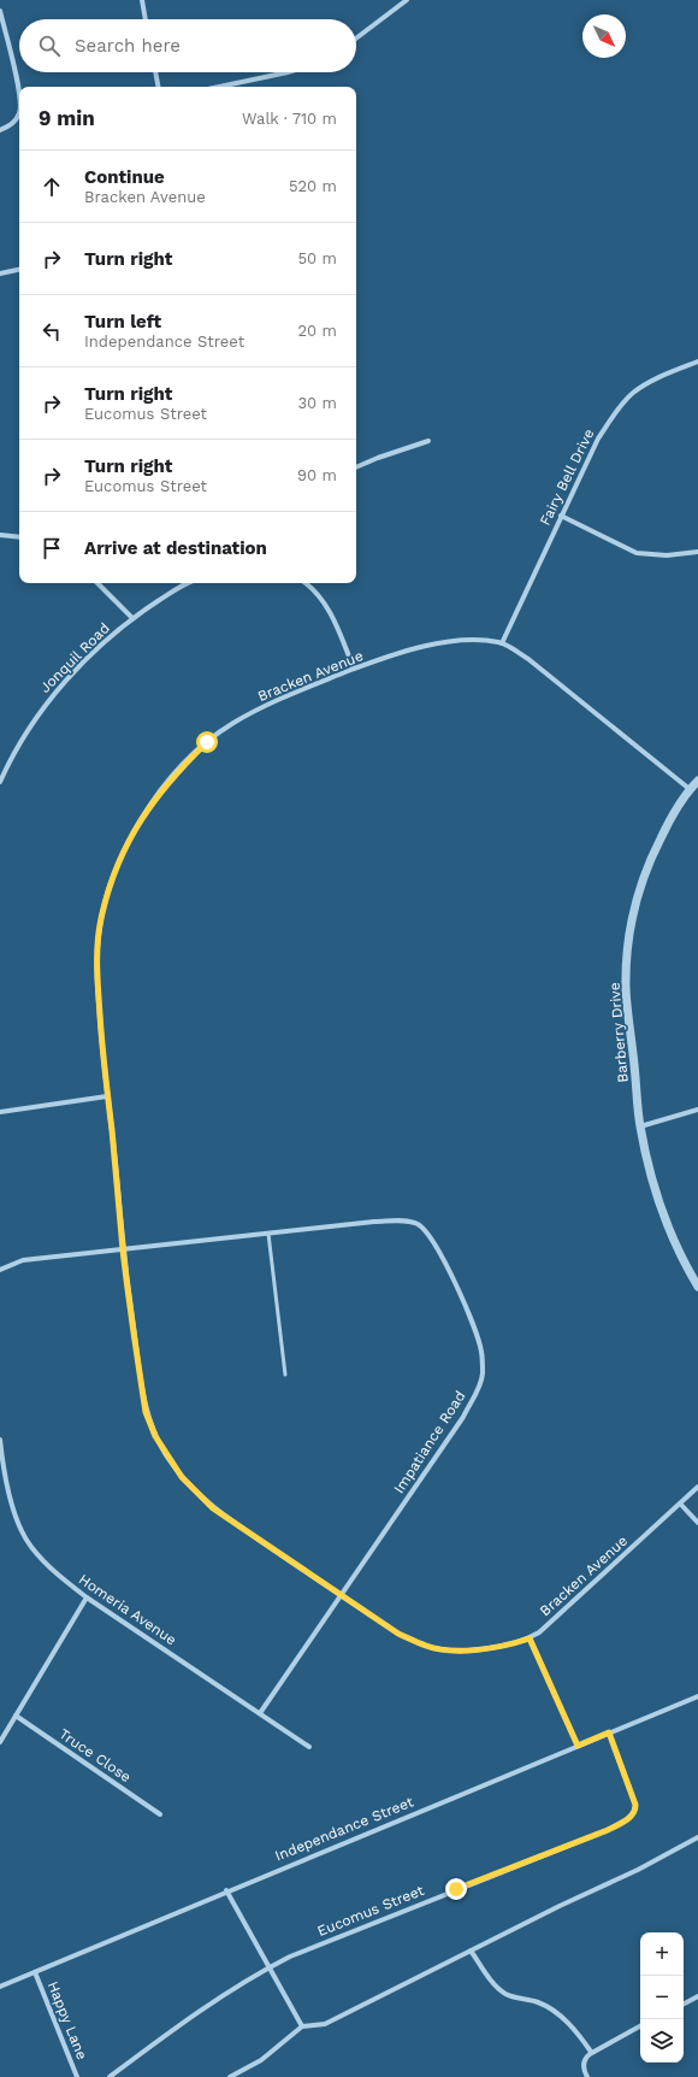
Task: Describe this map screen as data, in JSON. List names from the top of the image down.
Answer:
{
  "streets": {
    "street": [
      "Fairy Bell Drive",
      "Jonquil Road",
      "Bracken Avenue",
      "Barberry Drive",
      "Impatiance Road",
      "Homeria Avenue",
      "Truce Close",
      "Independance Street",
      "Eucomus Street",
      "Happy Lane"
    ]
  },
  "crossings": [
    ["Fairy Bell Drive", "Bracken Avenue"],
    ["Bracken Avenue", "Barberry Drive"],
    ["Bracken Avenue", "Impatiance Road"],
    ["Impatiance Road", "Homeria Avenue"],
    ["Independance Street", "Eucomus Street"],
    ["Independance Street", "Happy Lane"]
  ],
  "north": "bottom right",
  "page": {
    "search": "Search here",
    "heading": ["9 min", "Walk · 710 m"],
    "list": [
      ["Continue", "Bracken Avenue", "520 m"],
      ["Turn right", "50 m"],
      ["Turn left", "Independance Street", "20 m"],
      ["Turn right", "Eucomus Street", "30 m"],
      ["Turn right", "Eucomus Street", "90 m"],
      "Arrive at destination"
    ],
    "map_buttons": ["+", "−"]
  }
}
